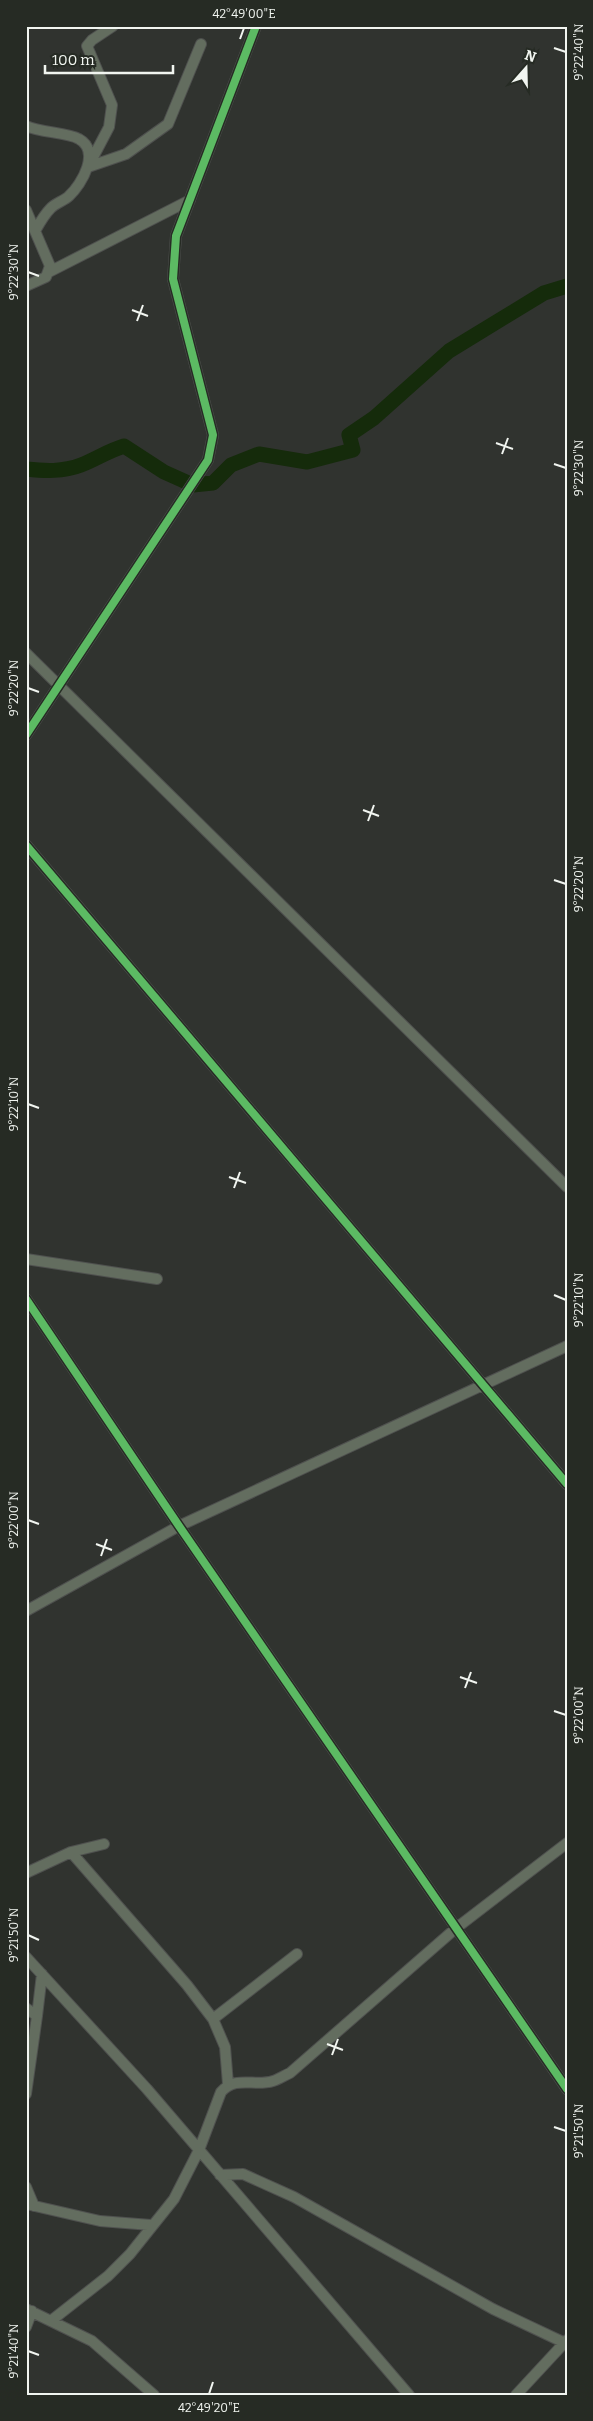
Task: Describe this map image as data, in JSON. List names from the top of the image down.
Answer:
{
  "scale_bar": "100 m",
  "north": "top",
  "coordinates": [
    "42°49'00\"E",
    "9°22'40\"N",
    "9°22'30\"N",
    "9°22'20\"N",
    "9°22'10\"N",
    "9°22'00\"N",
    "9°21'50\"N",
    "9°21'40\"N",
    "42°49'20\"E"
  ]
}
